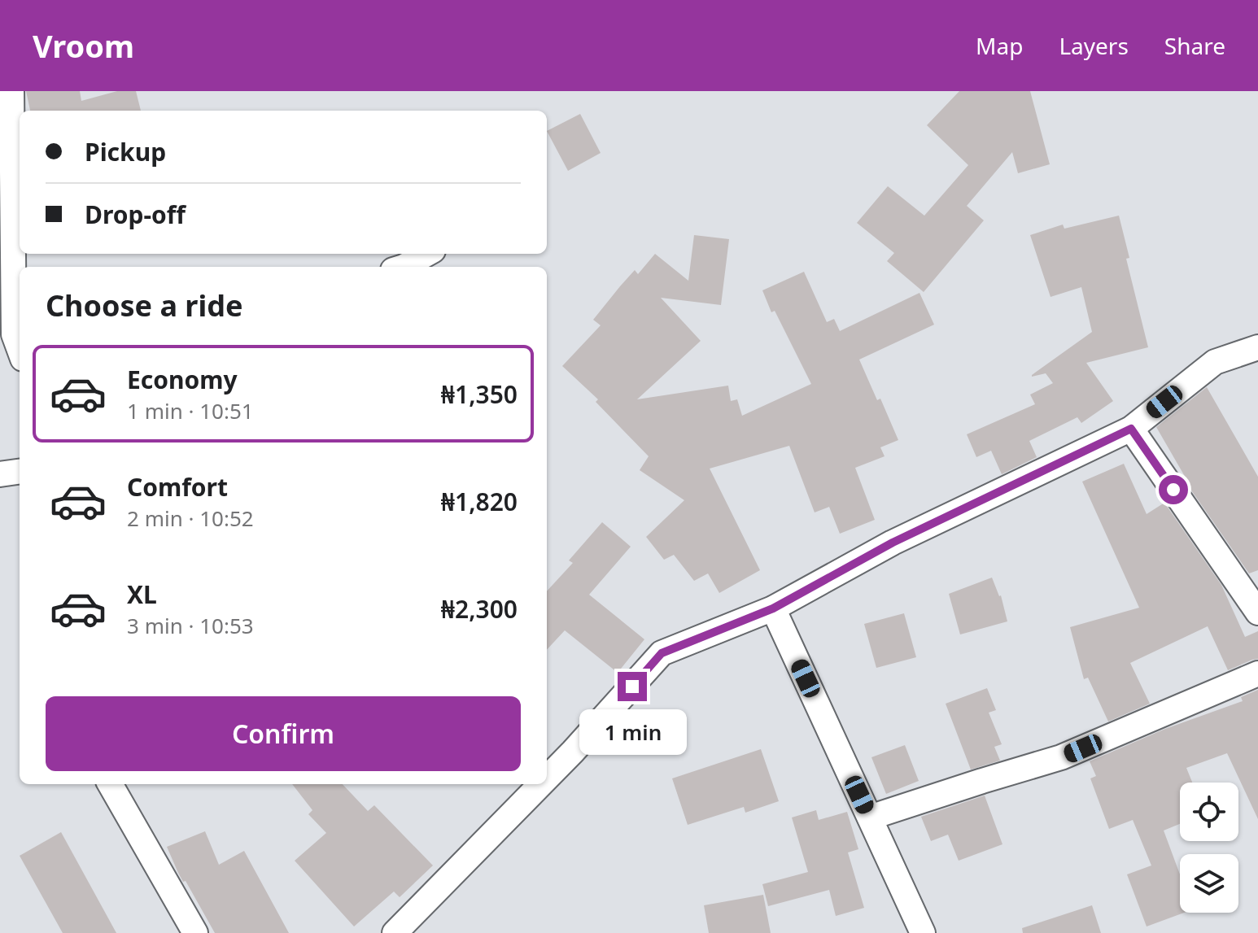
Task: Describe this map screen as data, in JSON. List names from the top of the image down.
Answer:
{
  "page": {
    "header": "Vroom",
    "nav": ["Map", "Layers", "Share"],
    "banner": ["Pickup", "Drop-off"],
    "heading": "Choose a ride",
    "list": [
      {
        "name": "Economy",
        "note": "1 min · 10:51",
        "value": "₦1,350"
      },
      {
        "name": "Comfort",
        "note": "2 min · 10:52",
        "value": "₦1,820"
      },
      {
        "name": "XL",
        "note": "3 min · 10:53",
        "value": "₦2,300"
      }
    ],
    "buttons": "Confirm",
    "bubble": "1 min"
  }
}
